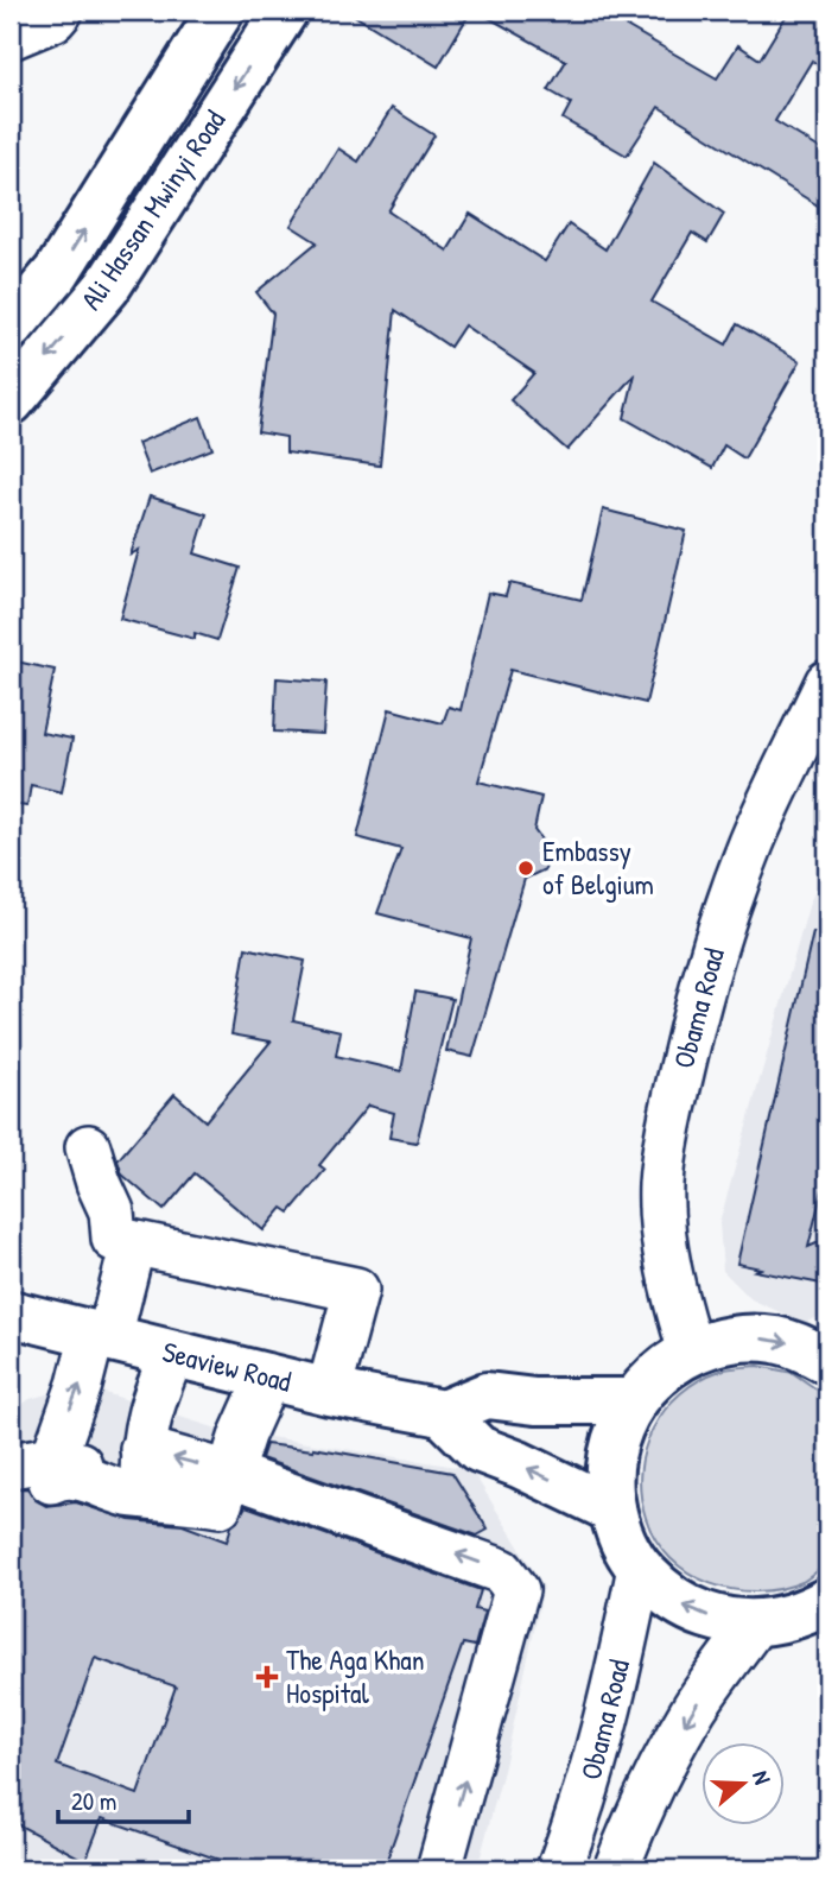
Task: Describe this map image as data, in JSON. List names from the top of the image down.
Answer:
{
  "streets": {
    "main road": ["Ali Hassan Mwinyi Road", "Seaview Road"],
    "street": ["Obama Road"]
  },
  "places": {
    "other": ["Embassy of Belgium"],
    "health": ["The Aga Khan Hospital"]
  },
  "scale_bar": "20 m",
  "north": "right"
}
